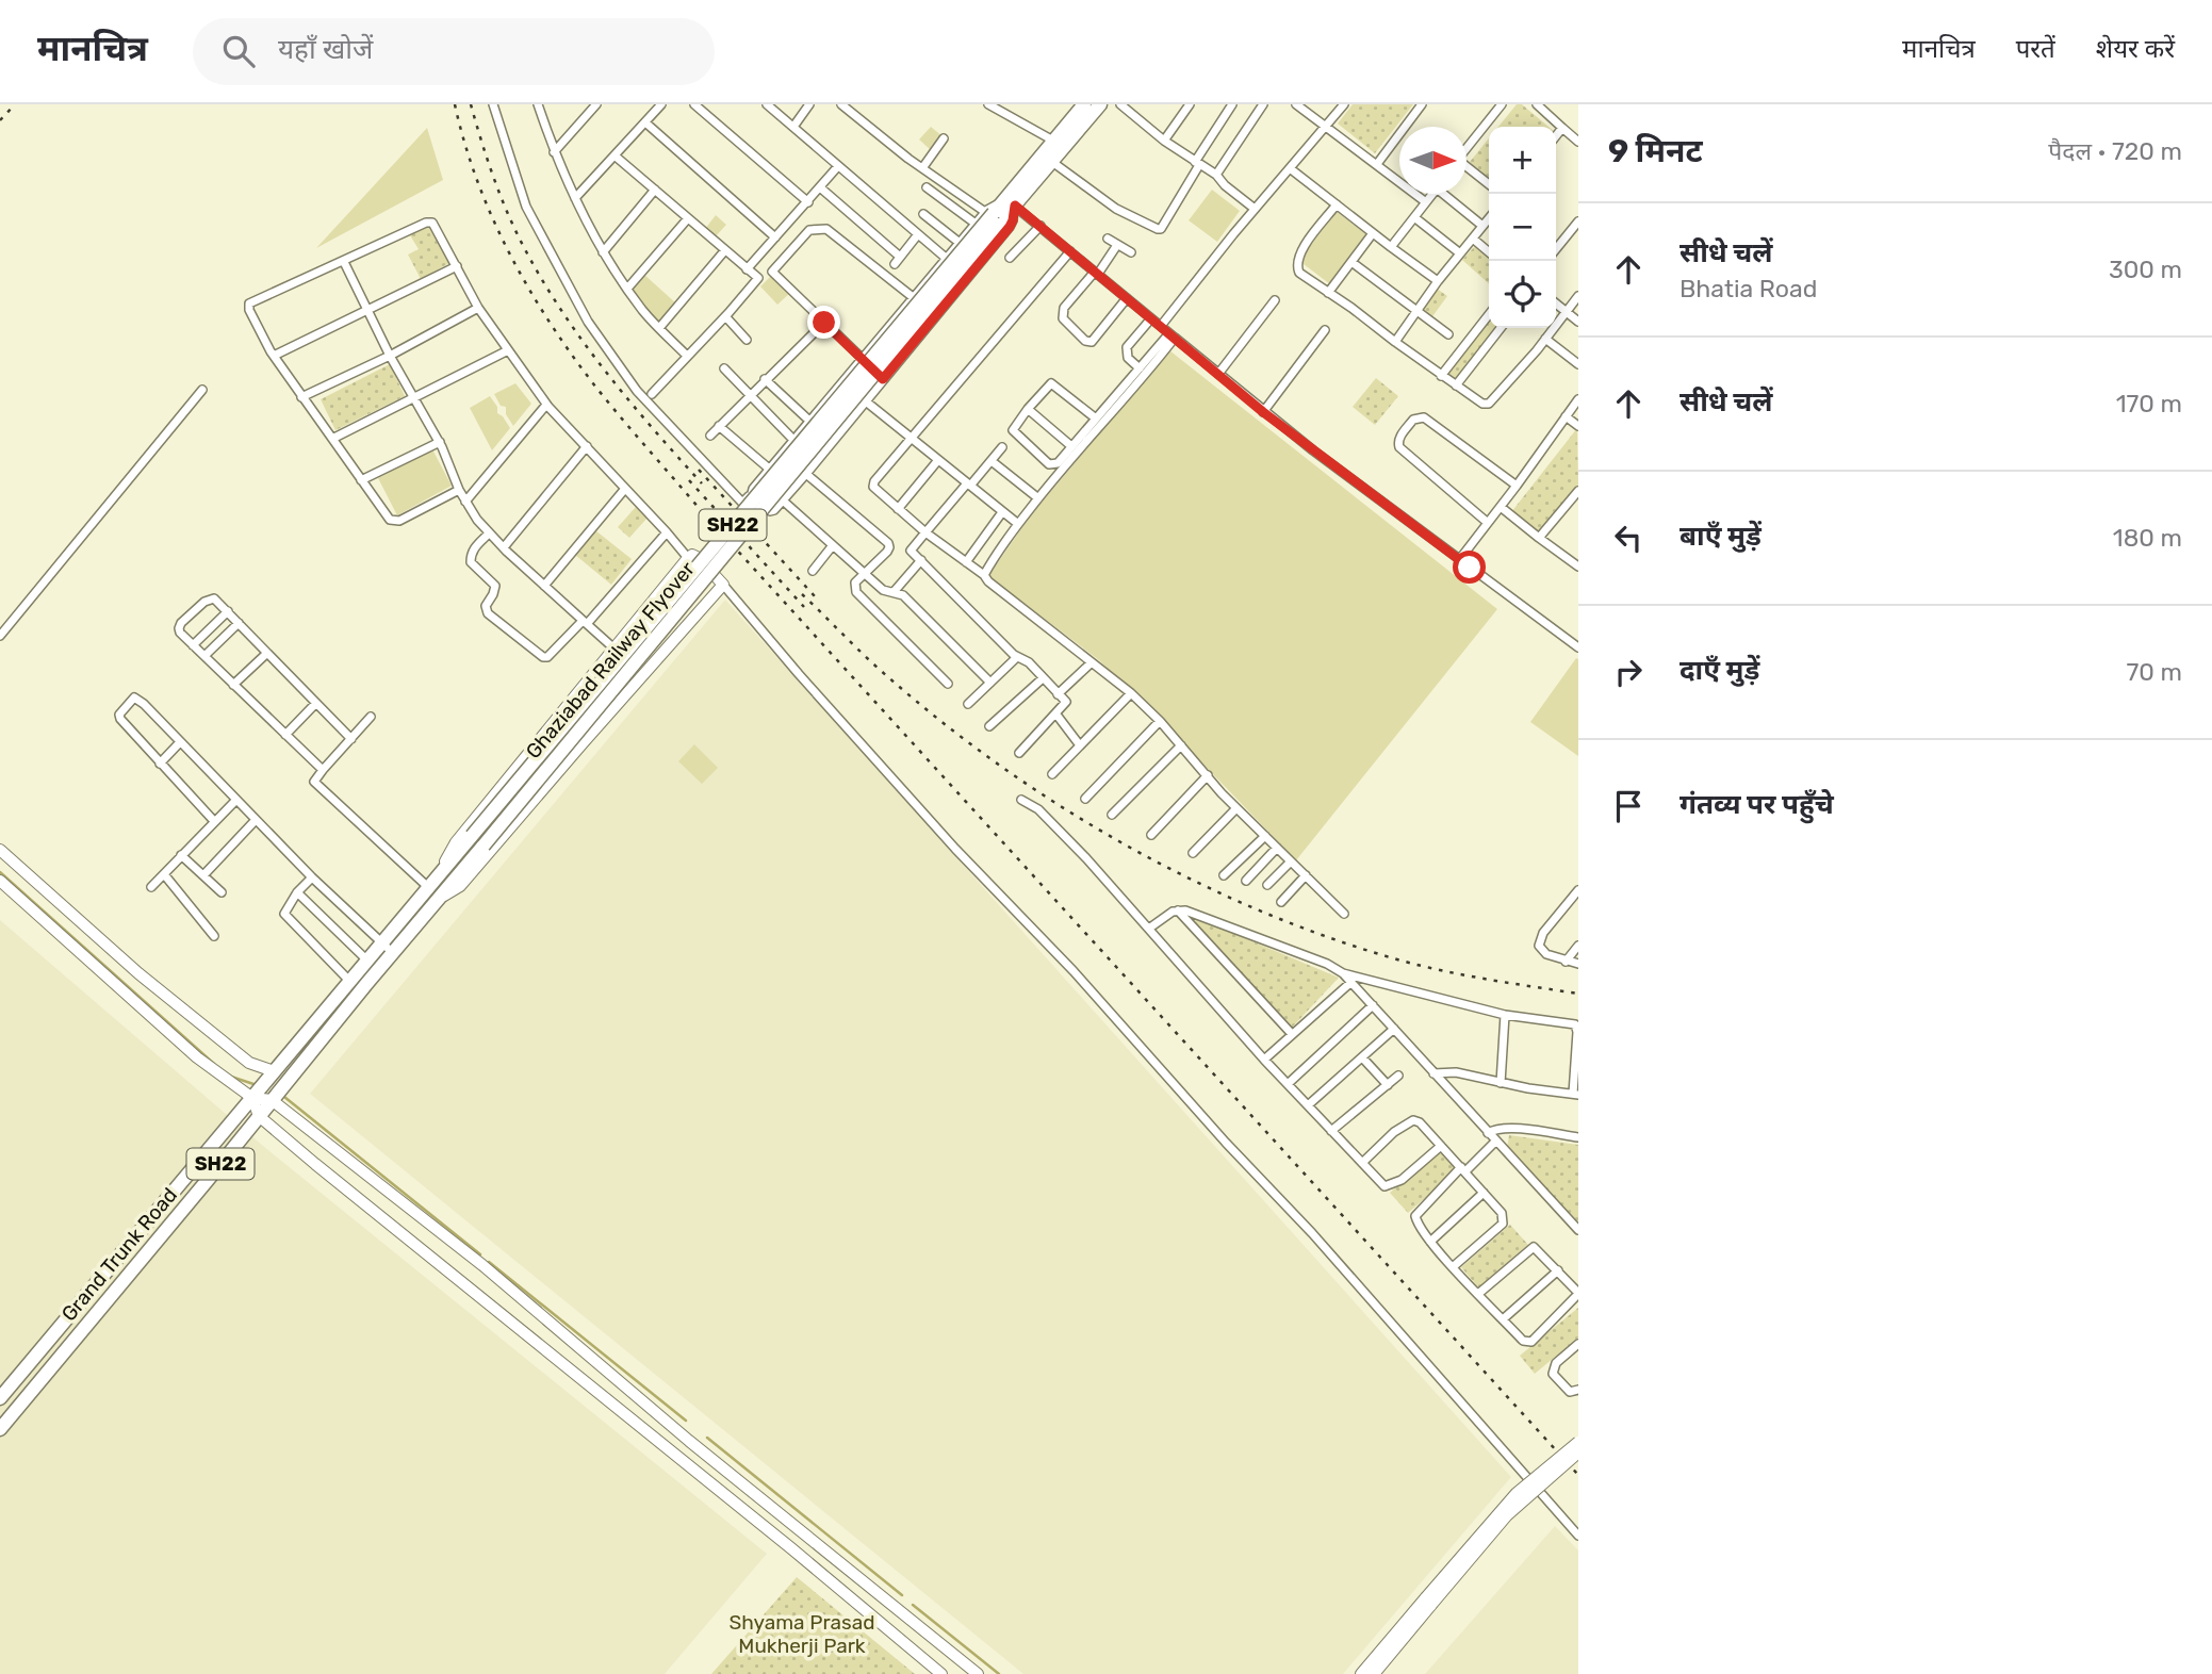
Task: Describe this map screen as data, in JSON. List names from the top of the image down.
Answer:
{
  "streets": {
    "highway": ["SH22", "Ghaziabad Railway Flyover", "Grand Trunk Road"]
  },
  "crossings": [
    ["SH22", "Ghaziabad Railway Flyover"],
    ["Ghaziabad Railway Flyover", "Grand Trunk Road"]
  ],
  "parks": ["Shyama Prasad Mukherji Park"],
  "north": "right",
  "page": {
    "header": "मानचित्र",
    "search": "यहाँ खोजें",
    "nav": ["मानचित्र", "परतें", "शेयर करें"],
    "heading": ["9 मिनट", "पैदल · 720 m"],
    "map_buttons": ["+", "−"],
    "list": [
      ["सीधे चलें", "Bhatia Road", "300 m"],
      ["सीधे चलें", "170 m"],
      ["बाएँ मुड़ें", "180 m"],
      ["दाएँ मुड़ें", "70 m"],
      "गंतव्य पर पहुँचे"
    ]
  }
}
